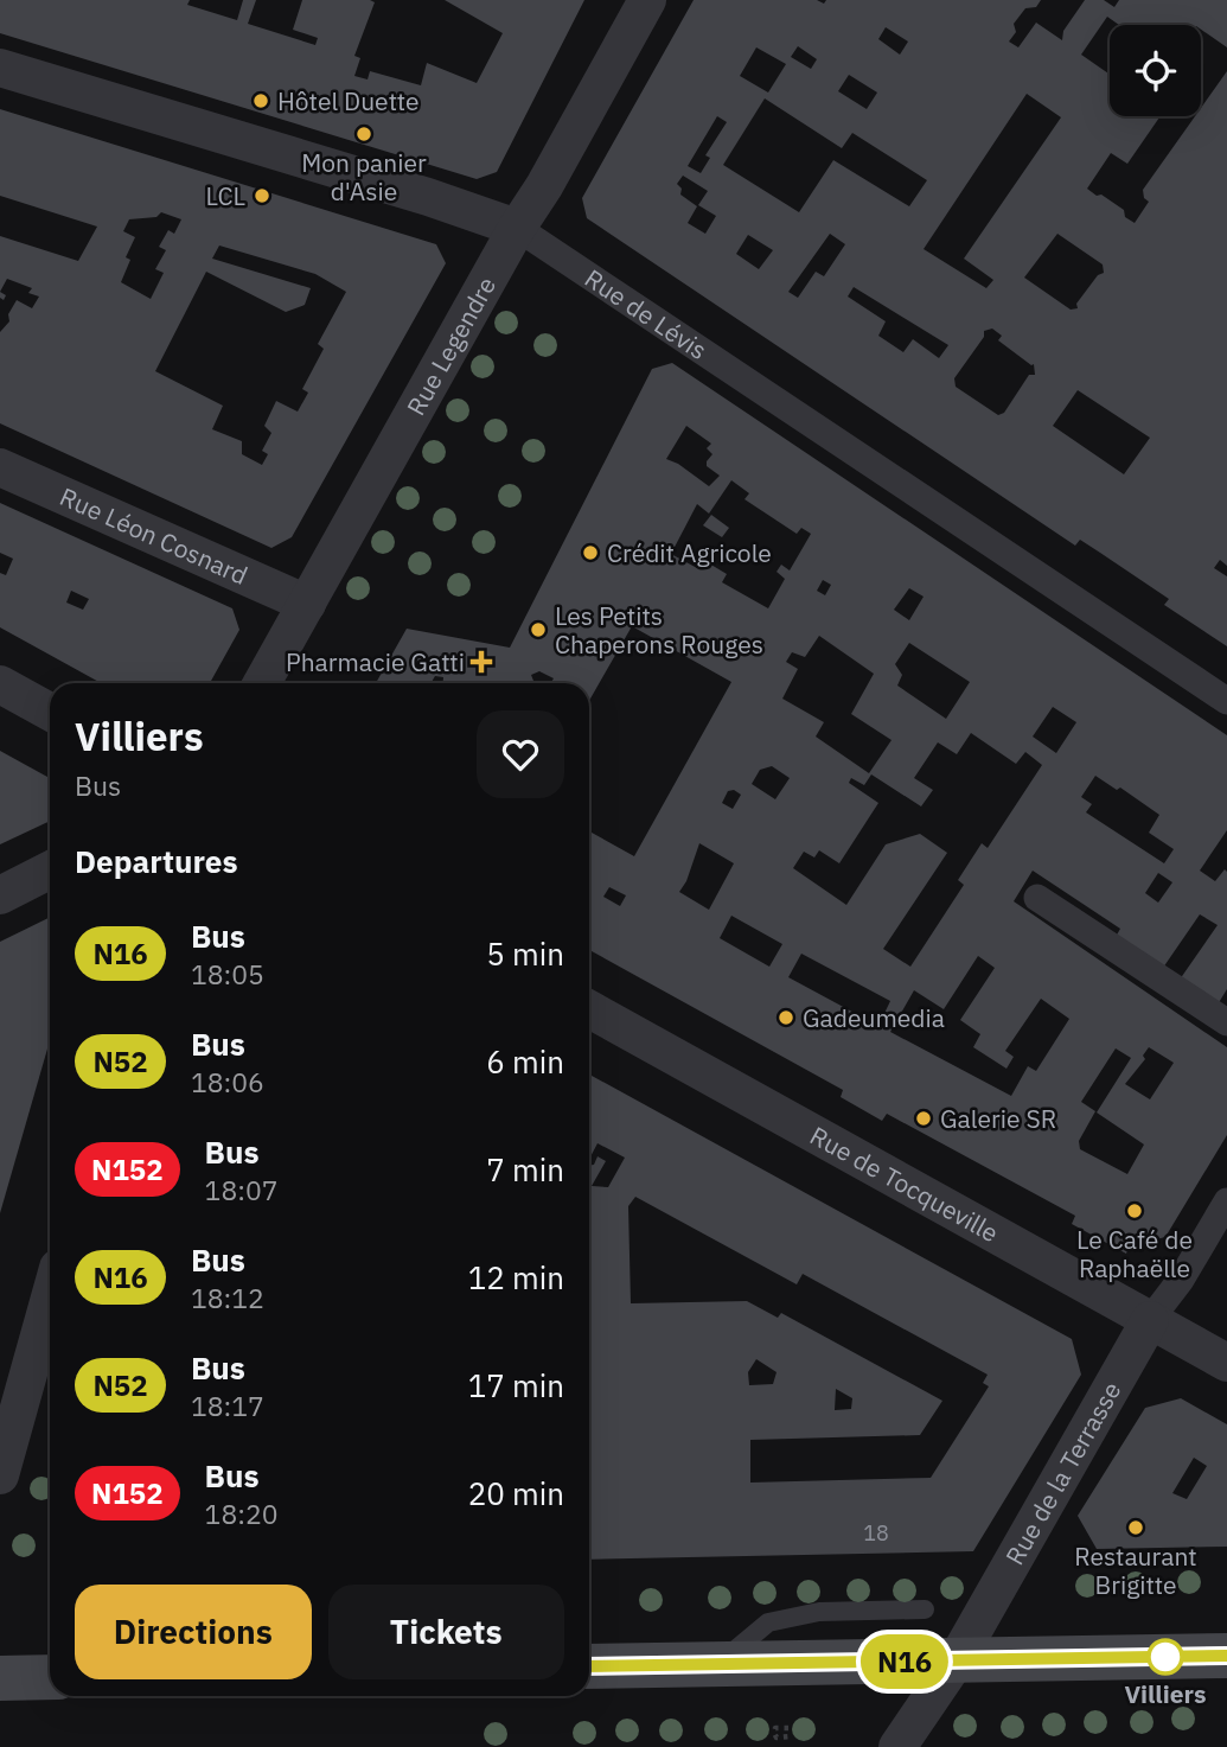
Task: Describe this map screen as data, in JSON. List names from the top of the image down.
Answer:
{
  "streets": {
    "street": [
      "Rue de Lévis",
      "Rue Legendre",
      "Rue Léon Cosnard",
      "Rue de Tocqueville",
      "Rue de la Terrasse"
    ]
  },
  "crossings": [
    ["Rue de Lévis", "Rue Legendre"],
    ["Rue Legendre", "Rue Léon Cosnard"],
    ["Rue de Tocqueville", "Rue de la Terrasse"]
  ],
  "places": {
    "other": [
      "Hôtel Duette",
      "Mon panier d'Asie",
      "LCL",
      "Crédit Agricole",
      "Les Petits Chaperons Rouges",
      "Gadeumedia",
      "Galerie SR",
      "Le Café de Raphaëlle",
      "Restaurant Brigitte",
      "Villiers"
    ],
    "health": ["Pharmacie Gatti"]
  },
  "lines": ["bus line N16"],
  "house_numbers": ["18"],
  "page": {
    "on_map": "N16",
    "heading": [
      ["Villiers", "Bus"],
      "Departures"
    ],
    "list": [
      {
        "mark": "N16",
        "name": "Bus",
        "note": "18:05",
        "value": "5 min"
      },
      {
        "mark": "N52",
        "name": "Bus",
        "note": "18:06",
        "value": "6 min"
      },
      {
        "mark": "N152",
        "name": "Bus",
        "note": "18:07",
        "value": "7 min"
      },
      {
        "mark": "N16",
        "name": "Bus",
        "note": "18:12",
        "value": "12 min"
      },
      {
        "mark": "N52",
        "name": "Bus",
        "note": "18:17",
        "value": "17 min"
      },
      {
        "mark": "N152",
        "name": "Bus",
        "note": "18:20",
        "value": "20 min"
      }
    ],
    "buttons": ["Directions", "Tickets"]
  }
}
